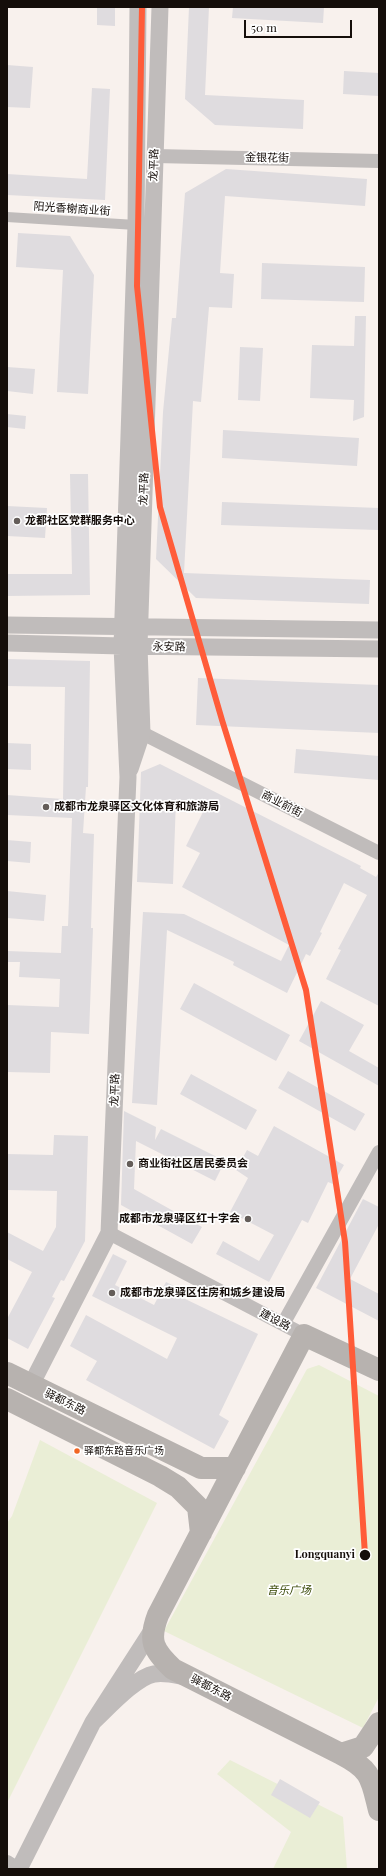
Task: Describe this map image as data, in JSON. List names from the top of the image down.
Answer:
{
  "streets": {
    "highway": ["建设路", "驿都东路"],
    "street": [
      "金银花街",
      "龙平路",
      "阳光香榭商业街",
      "永安路",
      "商业前街"
    ]
  },
  "crossings": [
    ["金银花街", "龙平路"],
    ["龙平路", "阳光香榭商业街"],
    ["龙平路", "永安路"],
    ["龙平路", "商业前街"],
    ["龙平路", "建设路"],
    ["龙平路", "驿都东路"]
  ],
  "parks": ["音乐广场"],
  "places": [
    "龙都社区党群服务中心",
    "成都市龙泉驿区文化体育和旅游局",
    "商业街社区居民委员会",
    "成都市龙泉驿区红十字会",
    "成都市龙泉驿区住房和城乡建设局",
    "驿都东路音乐广场",
    "Longquanyi"
  ],
  "scale_bar": "50 m"
}
